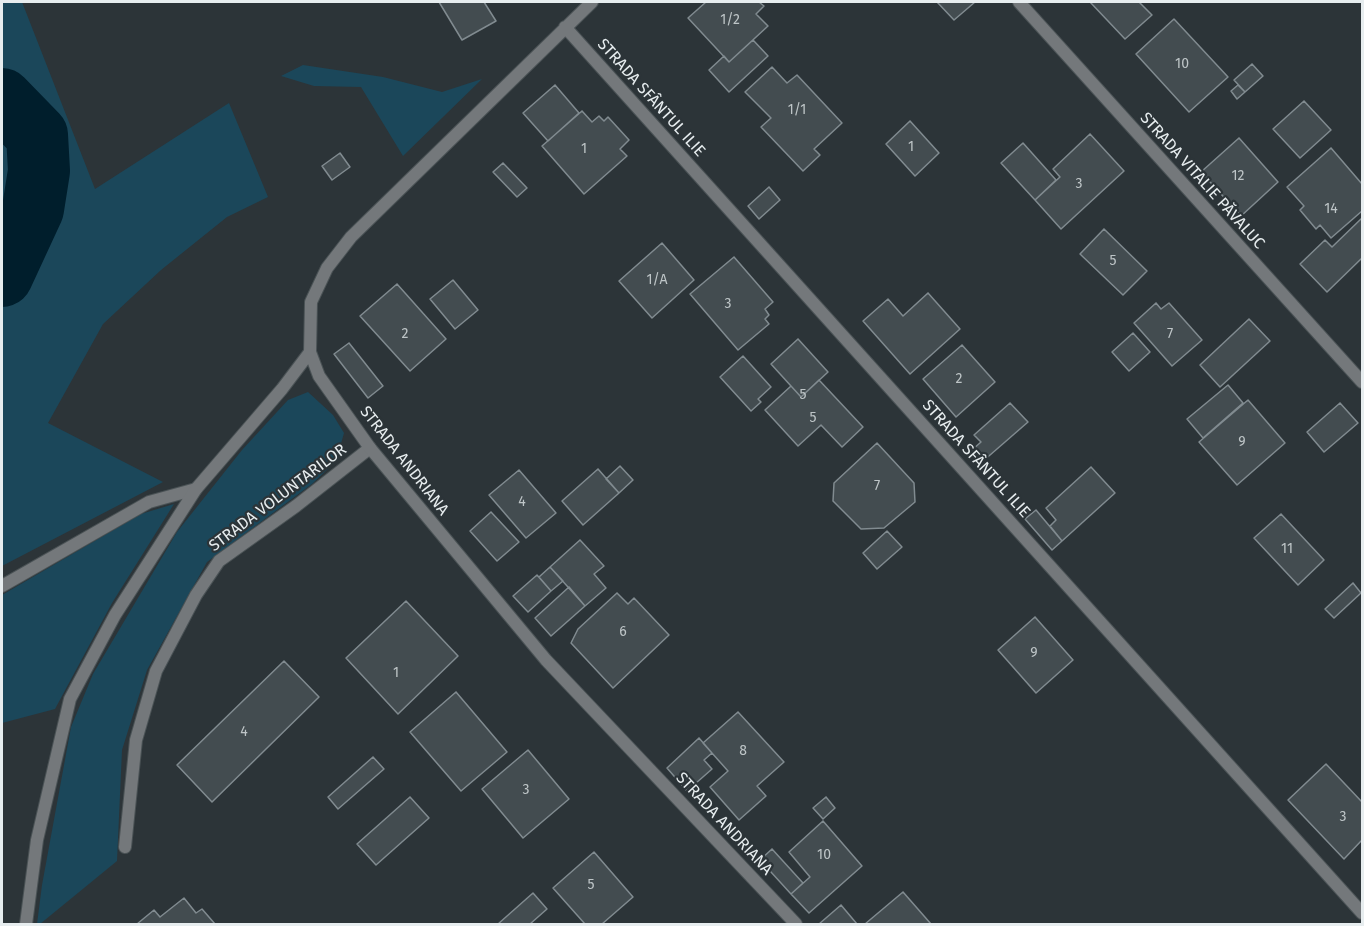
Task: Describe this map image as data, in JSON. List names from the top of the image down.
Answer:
{
  "streets": {
    "street": [
      "STRADA SFÂNTUL ILIE",
      "STRADA VITALIE PĂVALUC",
      "STRADA ANDRIANA",
      "STRADA VOLUNTARILOR"
    ]
  },
  "crossings": [
    ["STRADA SFÂNTUL ILIE", "STRADA ANDRIANA"],
    ["STRADA ANDRIANA", "STRADA VOLUNTARILOR"]
  ],
  "house_numbers": [
    "1/2",
    "10",
    "1/1",
    "1",
    "1",
    "12",
    "3",
    "14",
    "5",
    "1/A",
    "3",
    "2",
    "7",
    "2",
    "5",
    "5",
    "9",
    "7",
    "4",
    "11",
    "6",
    "9",
    "1",
    "4",
    "8",
    "3",
    "3",
    "10",
    "5"
  ]
}
